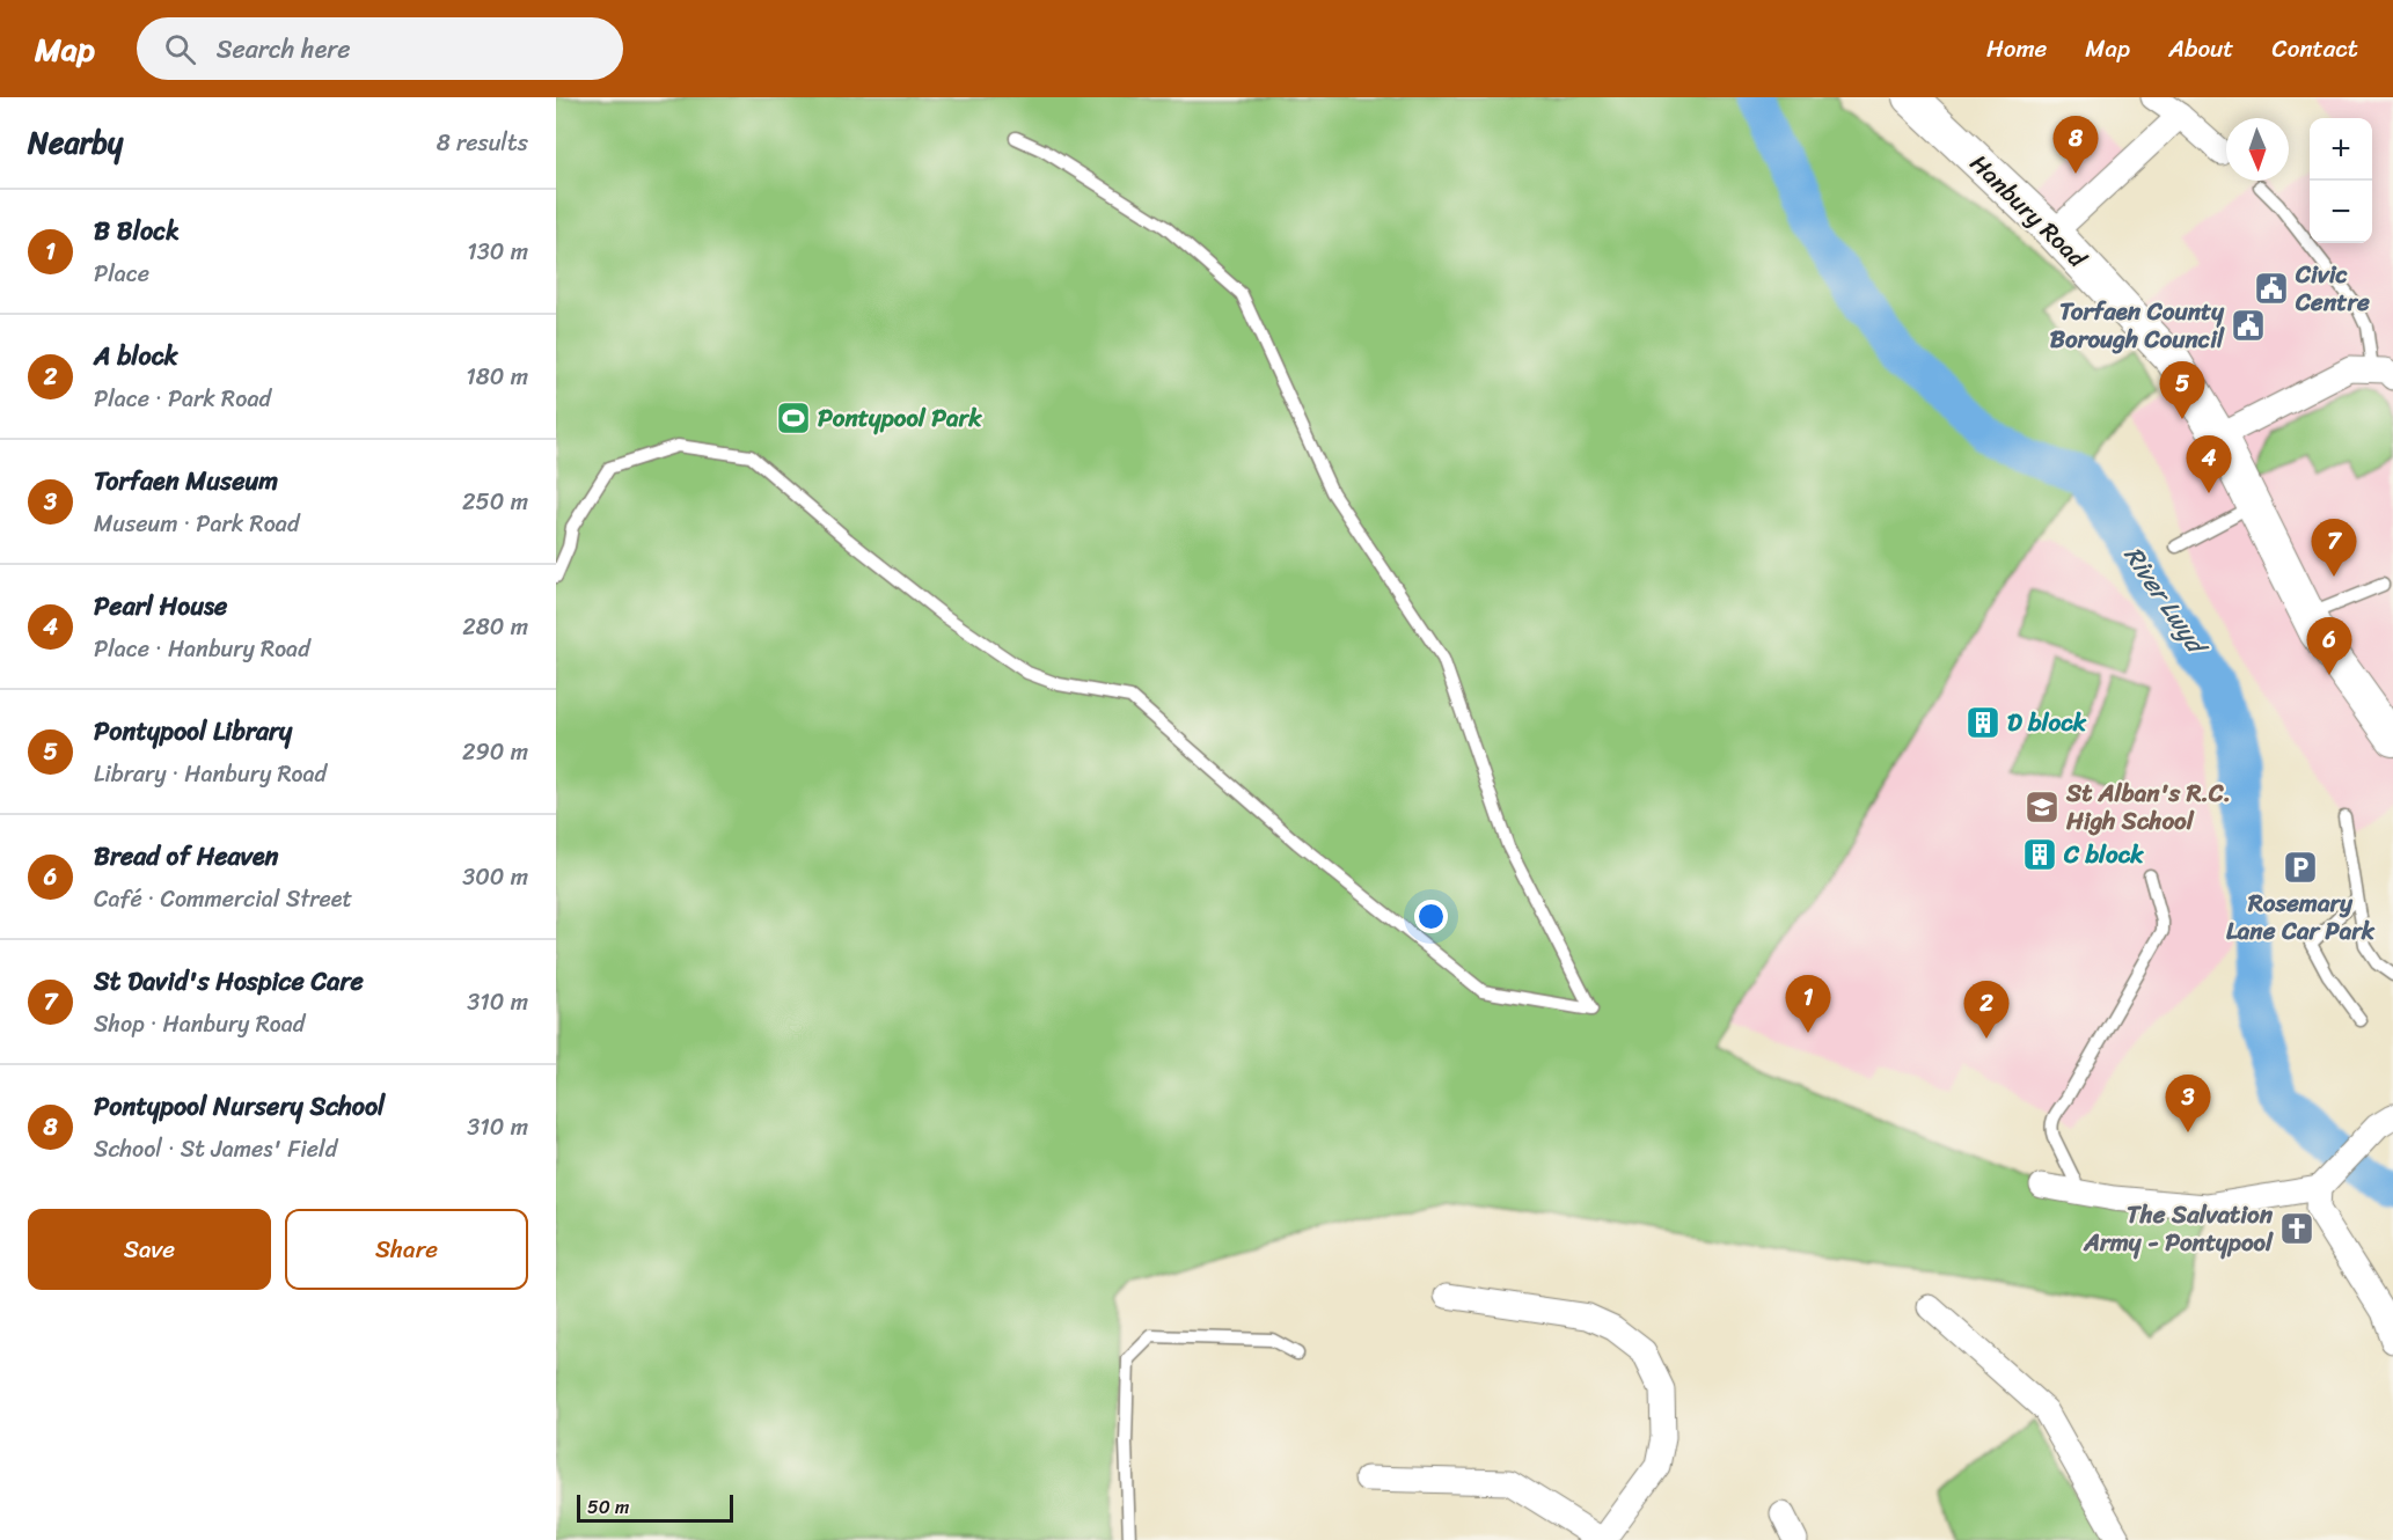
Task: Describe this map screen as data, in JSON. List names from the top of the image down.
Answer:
{
  "streets": {
    "street": ["Hanbury Road"]
  },
  "water": ["River Lwyd"],
  "places": {
    "public building": ["Civic Centre", "Torfaen County Borough Council"],
    "sports": ["Pontypool Park"],
    "building": ["D block", "C block"],
    "school or university": ["St Alban's R.C. High School"],
    "parking": ["Rosemary Lane Car Park"],
    "church": ["The Salvation Army - Pontypool"]
  },
  "scale_bar": "50 m",
  "north": "bottom",
  "page": {
    "header": "Map",
    "search": "Search here",
    "nav": [
      "Home",
      "Map",
      "About",
      "Contact"
    ],
    "heading": ["Nearby", "8 results"],
    "pins": [
      "8",
      "5",
      "4",
      "7",
      "6",
      "1",
      "2",
      "3"
    ],
    "map_buttons": ["+", "−"],
    "list": [
      {
        "mark": "1",
        "name": "B Block",
        "note": "Place",
        "value": "130 m"
      },
      {
        "mark": "2",
        "name": "A block",
        "note": "Place · Park Road",
        "value": "180 m"
      },
      {
        "mark": "3",
        "name": "Torfaen Museum",
        "note": "Museum · Park Road",
        "value": "250 m"
      },
      {
        "mark": "4",
        "name": "Pearl House",
        "note": "Place · Hanbury Road",
        "value": "280 m"
      },
      {
        "mark": "5",
        "name": "Pontypool Library",
        "note": "Library · Hanbury Road",
        "value": "290 m"
      },
      {
        "mark": "6",
        "name": "Bread of Heaven",
        "note": "Café · Commercial Street",
        "value": "300 m"
      },
      {
        "mark": "7",
        "name": "St David's Hospice Care",
        "note": "Shop · Hanbury Road",
        "value": "310 m"
      },
      {
        "mark": "8",
        "name": "Pontypool Nursery School",
        "note": "School · St James' Field",
        "value": "310 m"
      }
    ],
    "buttons": ["Save", "Share"],
    "scale": "50 m"
  }
}
